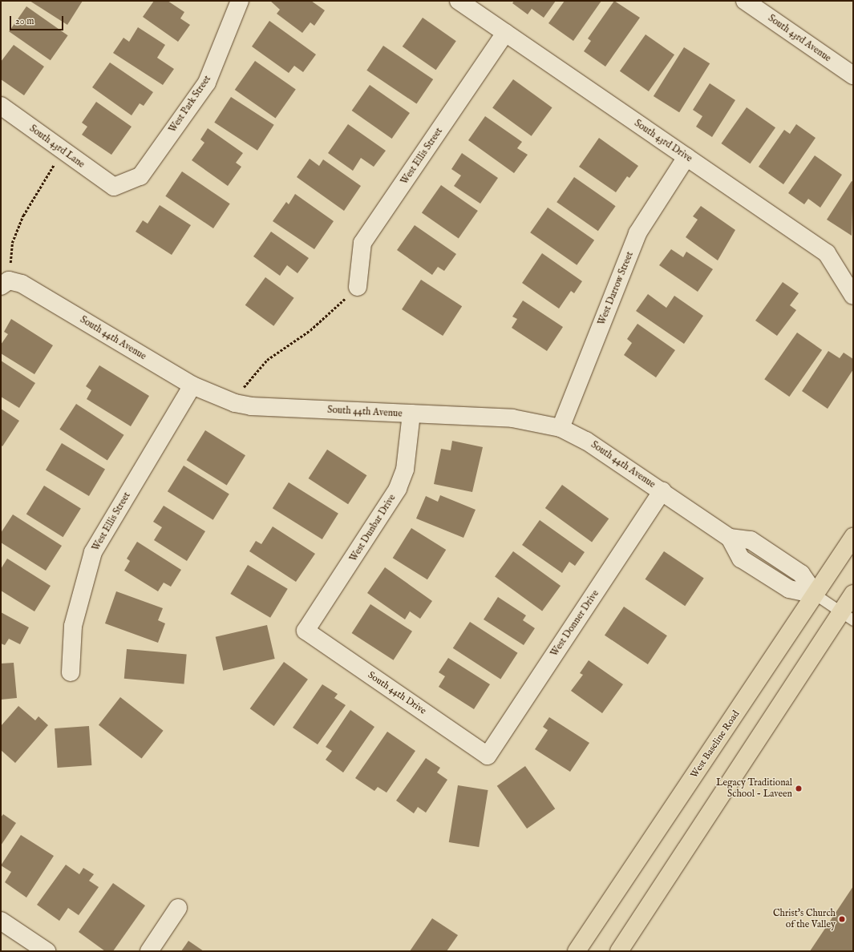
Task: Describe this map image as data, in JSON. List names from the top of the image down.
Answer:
{
  "streets": {
    "main road": ["West Baseline Road"],
    "street": [
      "South 43rd Avenue",
      "West Park Street",
      "South 43rd Drive",
      "South 43rd Lane",
      "West Ellis Street",
      "West Darrow Street",
      "South 44th Avenue",
      "West Dunbar Drive",
      "West Donner Drive",
      "South 44th Drive"
    ]
  },
  "crossings": [
    ["West Park Street", "South 43rd Lane"],
    ["South 43rd Drive", "West Ellis Street"],
    ["South 43rd Drive", "West Darrow Street"],
    ["West Ellis Street", "South 44th Avenue"],
    ["West Darrow Street", "South 44th Avenue"],
    ["South 44th Avenue", "West Dunbar Drive"],
    ["South 44th Avenue", "West Donner Drive"],
    ["South 44th Avenue", "West Baseline Road"],
    ["West Dunbar Drive", "South 44th Drive"],
    ["West Donner Drive", "South 44th Drive"]
  ],
  "places": ["Legacy Traditional School - Laveen", "Christ's Church of the Valley"],
  "scale_bar": "20 m"
}
